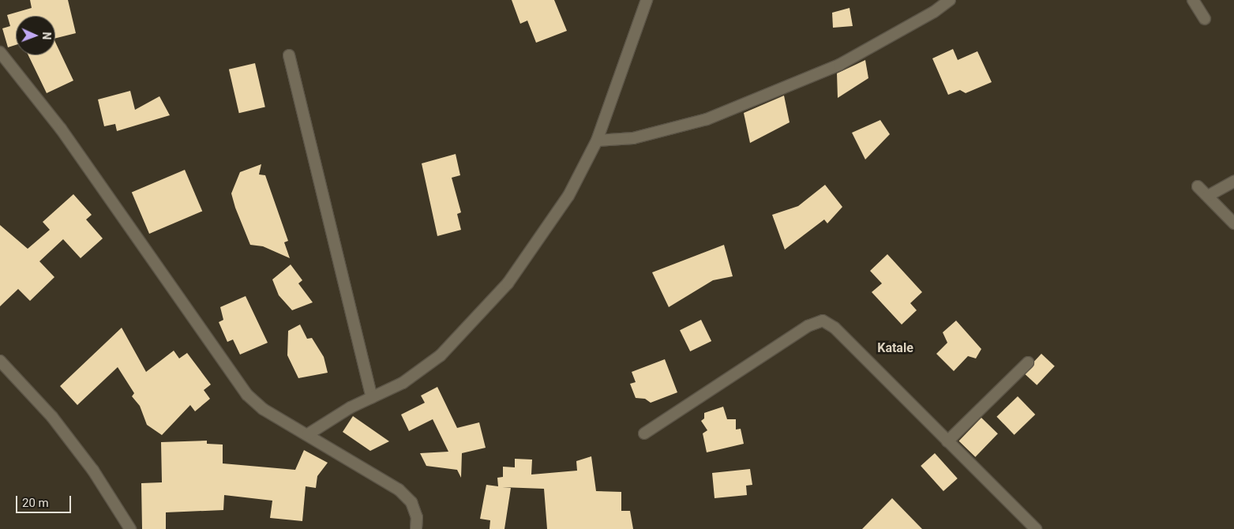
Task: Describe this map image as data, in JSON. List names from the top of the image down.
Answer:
{
  "districts": ["Katale"],
  "scale_bar": "20 m",
  "north": "right"
}
